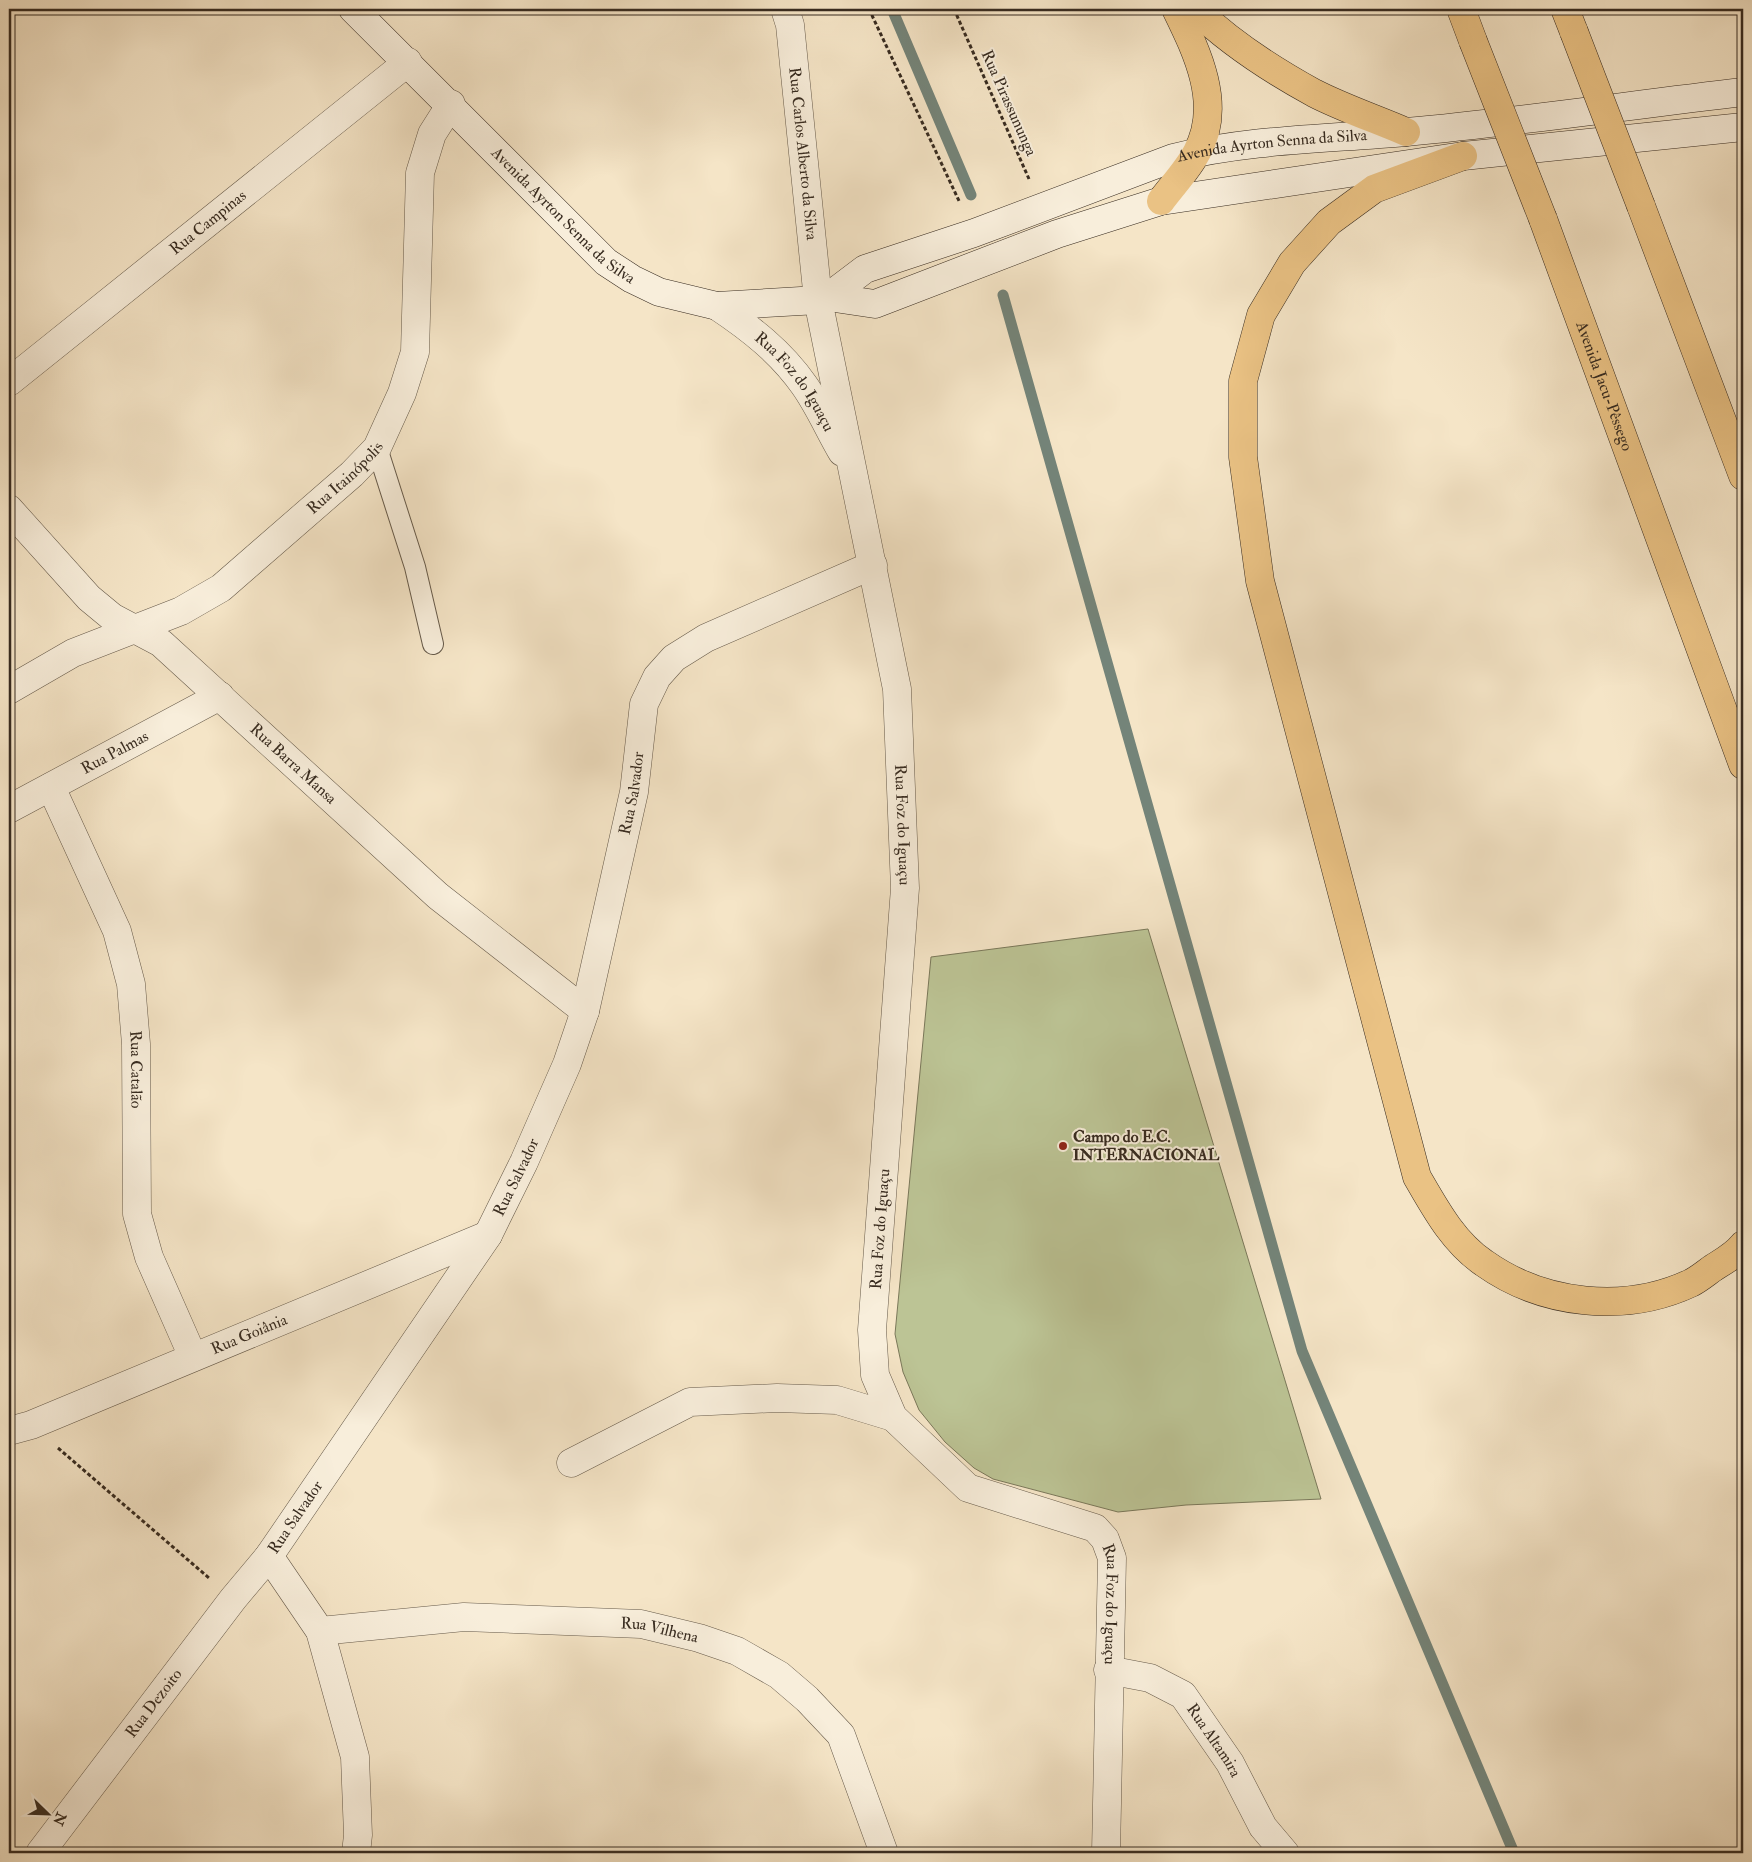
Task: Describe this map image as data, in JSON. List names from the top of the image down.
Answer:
{
  "streets": {
    "highway": ["Avenida Jacu-Pêssego"],
    "street": [
      "Avenida Ayrton Senna da Silva",
      "Rua Carlos Alberto da Silva",
      "Rua Campinas",
      "Rua Foz do Iguaçu",
      "Rua Itainópolis",
      "Rua Palmas",
      "Rua Barra Mansa",
      "Rua Salvador",
      "Rua Catalão",
      "Rua Goiânia",
      "Rua Vilhena",
      "Rua Dezoito",
      "Rua Altamira"
    ],
    "path": ["Rua Pirassununga"]
  },
  "crossings": [
    ["Rua Pirassununga", "Avenida Ayrton Senna da Silva"],
    ["Avenida Ayrton Senna da Silva", "Rua Carlos Alberto da Silva"],
    ["Avenida Ayrton Senna da Silva", "Rua Campinas"],
    ["Avenida Ayrton Senna da Silva", "Rua Foz do Iguaçu"],
    ["Avenida Ayrton Senna da Silva", "Rua Itainópolis"],
    ["Rua Carlos Alberto da Silva", "Rua Foz do Iguaçu"],
    ["Rua Foz do Iguaçu", "Rua Salvador"],
    ["Rua Foz do Iguaçu", "Rua Altamira"],
    ["Rua Itainópolis", "Rua Barra Mansa"],
    ["Rua Palmas", "Rua Barra Mansa"],
    ["Rua Palmas", "Rua Catalão"],
    ["Rua Barra Mansa", "Rua Salvador"],
    ["Rua Salvador", "Rua Goiânia"],
    ["Rua Salvador", "Rua Vilhena"],
    ["Rua Salvador", "Rua Dezoito"],
    ["Rua Catalão", "Rua Goiânia"]
  ],
  "places": ["Campo do E.C. INTERNACIONAL"],
  "north": "bottom right"
}
